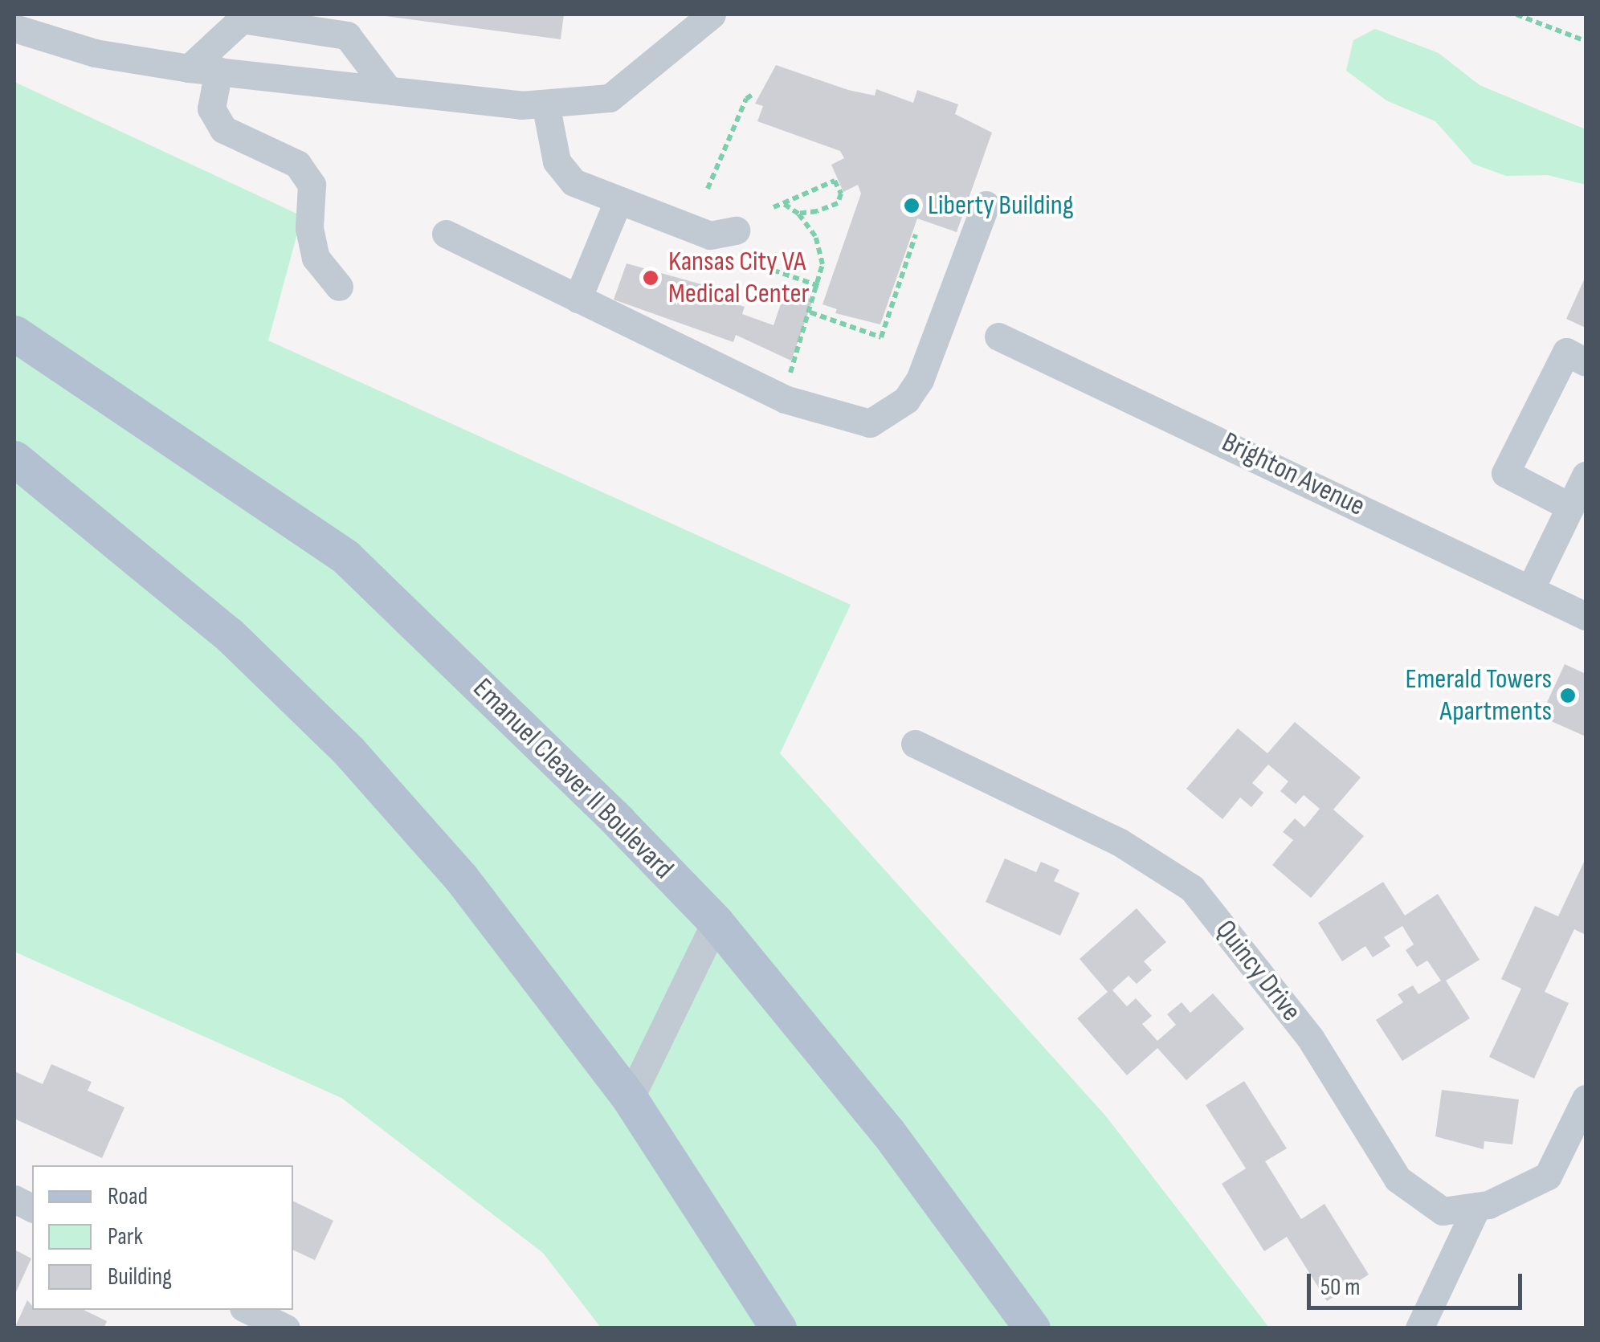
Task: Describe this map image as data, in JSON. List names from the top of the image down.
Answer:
{
  "streets": {
    "main road": ["Emanuel Cleaver II Boulevard"],
    "street": ["Brighton Avenue", "Quincy Drive"]
  },
  "places": ["Liberty Building", "Kansas City VA Medical Center", "Emerald Towers Apartments"],
  "legend": ["Road", "Park", "Building"],
  "scale_bar": "50 m"
}
